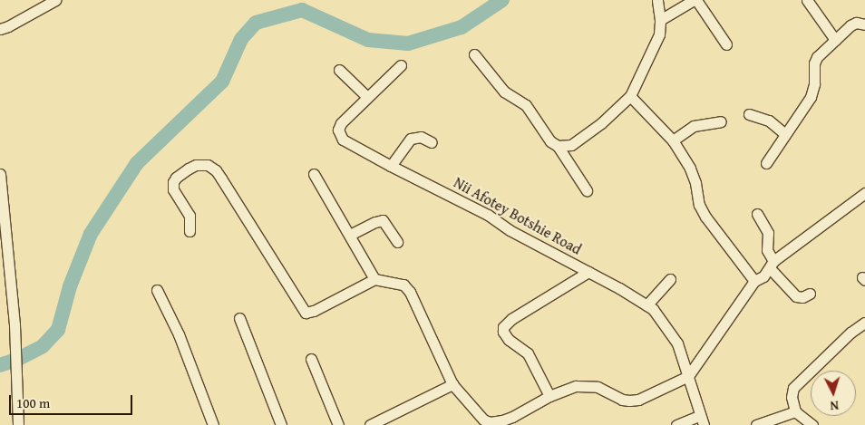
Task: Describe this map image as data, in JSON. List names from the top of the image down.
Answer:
{
  "streets": {
    "street": ["Nii Afotey Botshie Road"]
  },
  "scale_bar": "100 m",
  "north": "bottom"
}
